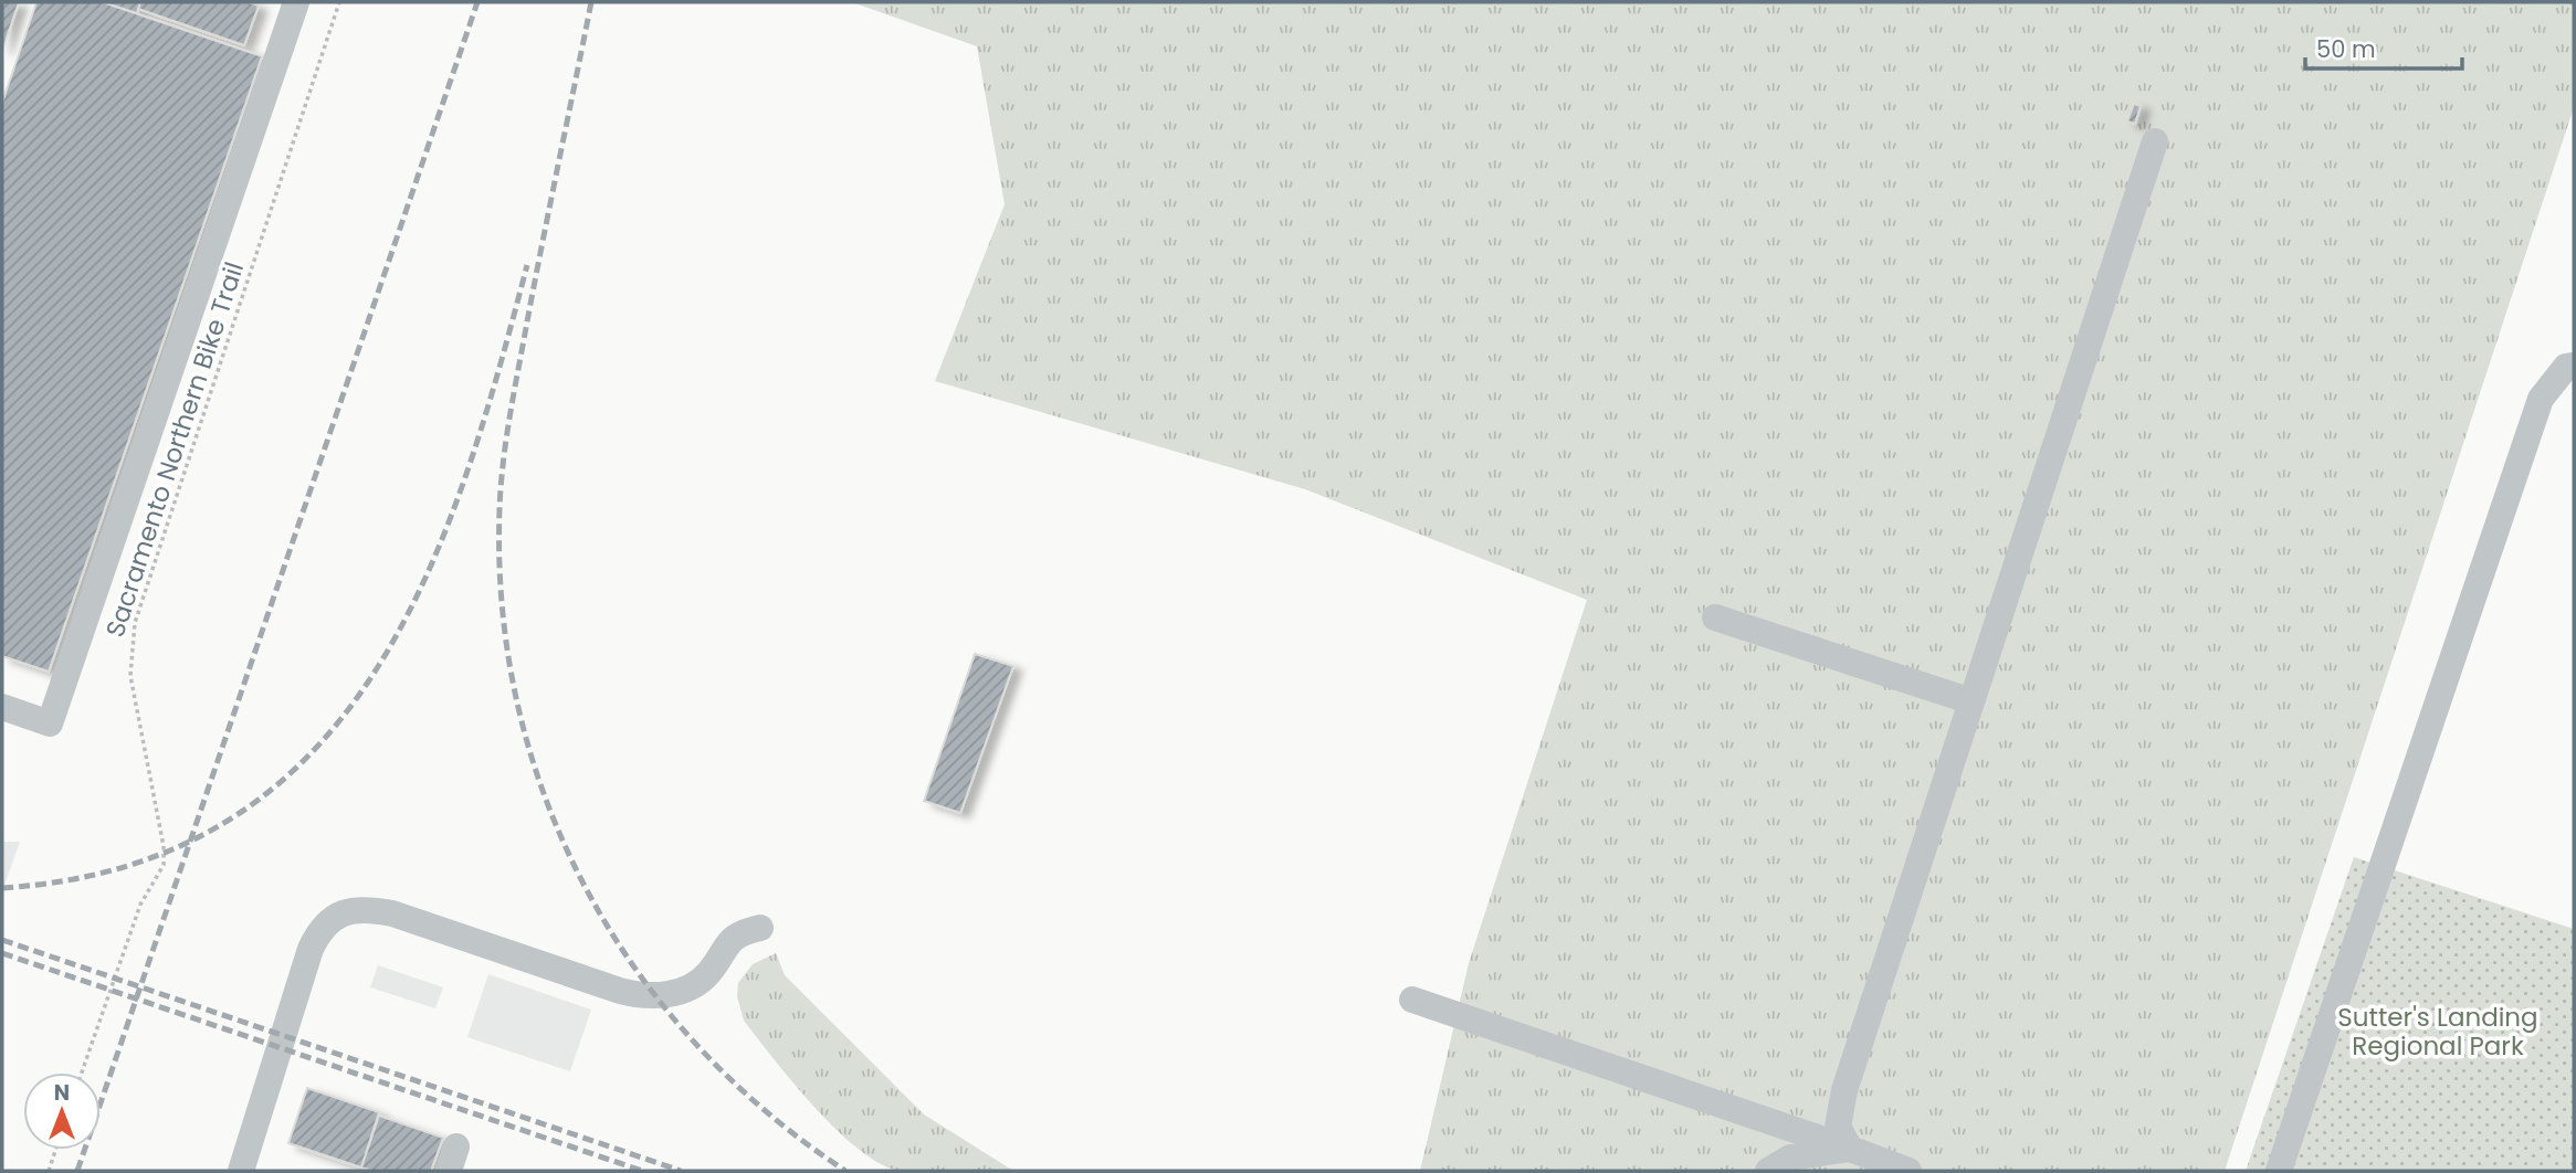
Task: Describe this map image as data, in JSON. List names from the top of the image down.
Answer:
{
  "streets": {
    "path": ["Sacramento Northern Bike Trail"]
  },
  "parks": ["Sutter's Landing Regional Park"],
  "scale_bar": "50 m",
  "north": "top"
}
